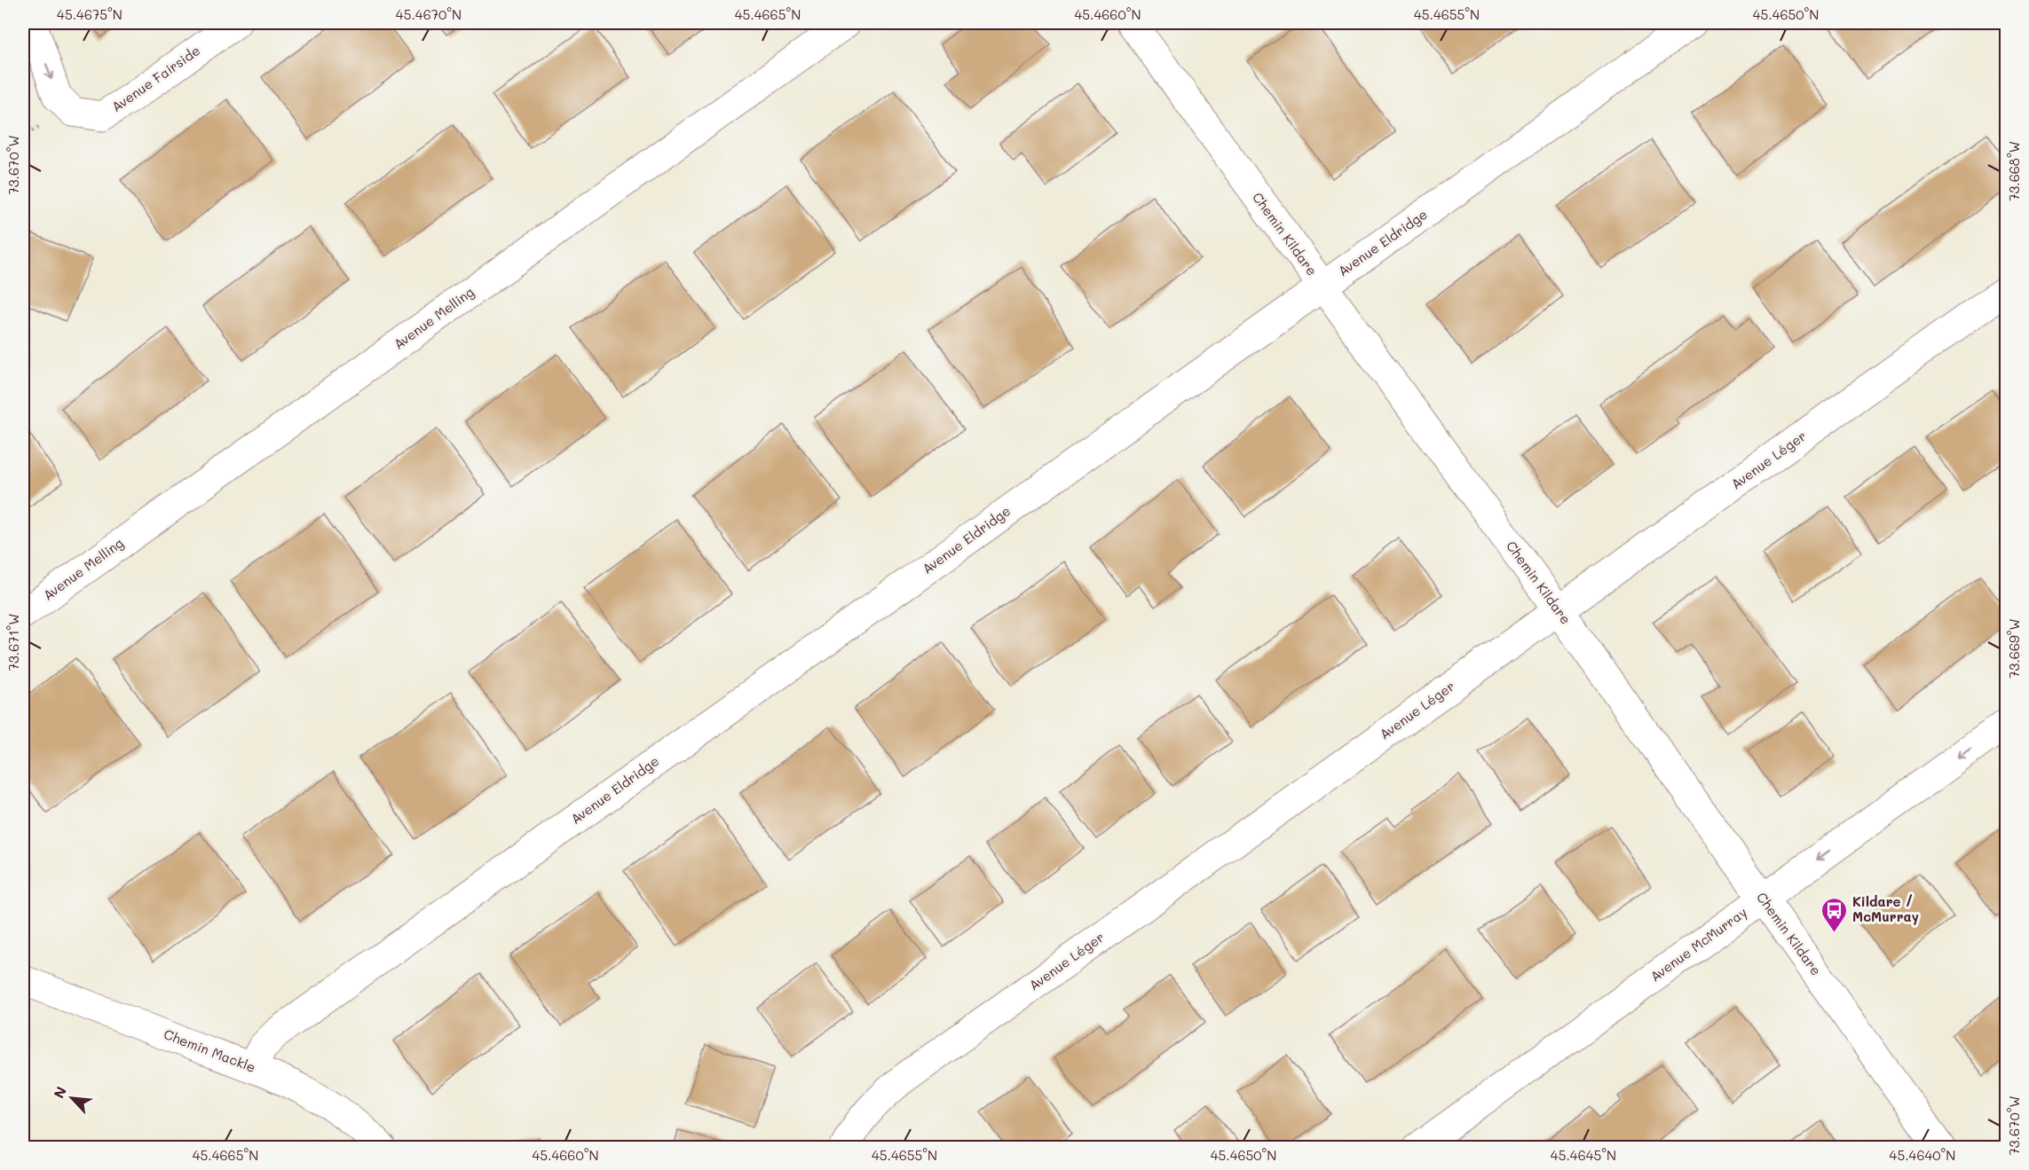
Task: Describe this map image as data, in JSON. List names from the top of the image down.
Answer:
{
  "streets": {
    "street": [
      "Avenue Fairside",
      "Chemin Kildare",
      "Avenue Eldridge",
      "Avenue Melling",
      "Avenue Léger",
      "Avenue McMurray",
      "Chemin Mackle"
    ]
  },
  "crossings": [
    ["Chemin Kildare", "Avenue Eldridge"],
    ["Chemin Kildare", "Avenue Léger"],
    ["Chemin Kildare", "Avenue McMurray"],
    ["Avenue Eldridge", "Chemin Mackle"]
  ],
  "one_way": ["Avenue McMurray"],
  "places": {
    "bus stop": ["Kildare / McMurray"]
  },
  "north": "top left",
  "coordinates": [
    "45.4675°N",
    "45.4670°N",
    "45.4665°N",
    "45.4660°N",
    "45.4655°N",
    "45.4650°N",
    "73.670°W",
    "73.668°W",
    "73.671°W",
    "73.669°W",
    "45.4645°N",
    "45.4640°N"
  ]
}
